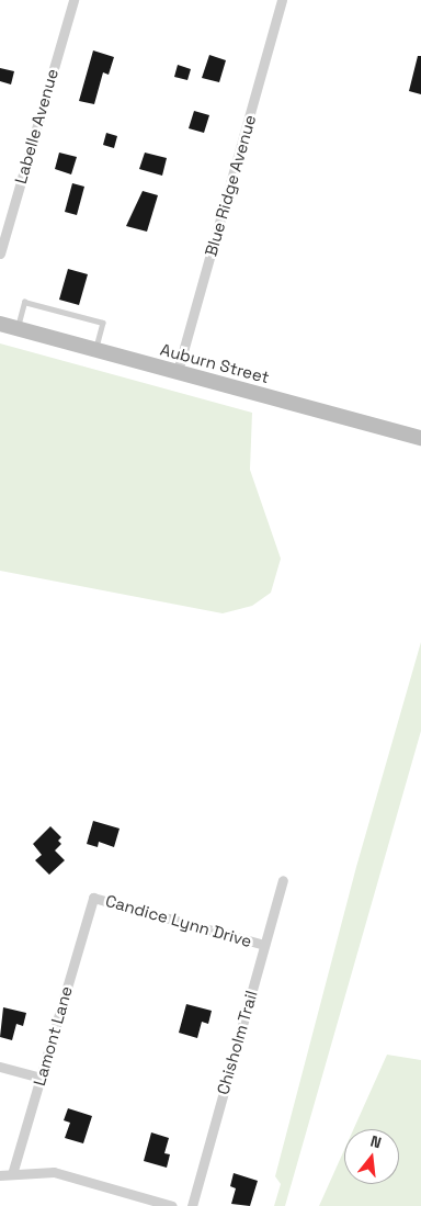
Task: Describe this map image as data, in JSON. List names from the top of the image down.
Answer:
{
  "streets": {
    "main road": ["Auburn Street"],
    "street": [
      "Labelle Avenue",
      "Blue Ridge Avenue",
      "Candice Lynn Drive",
      "Lamont Lane",
      "Chisholm Trail"
    ]
  },
  "crossings": [
    ["Blue Ridge Avenue", "Auburn Street"],
    ["Candice Lynn Drive", "Lamont Lane"],
    ["Candice Lynn Drive", "Chisholm Trail"]
  ],
  "north": "top"
}
